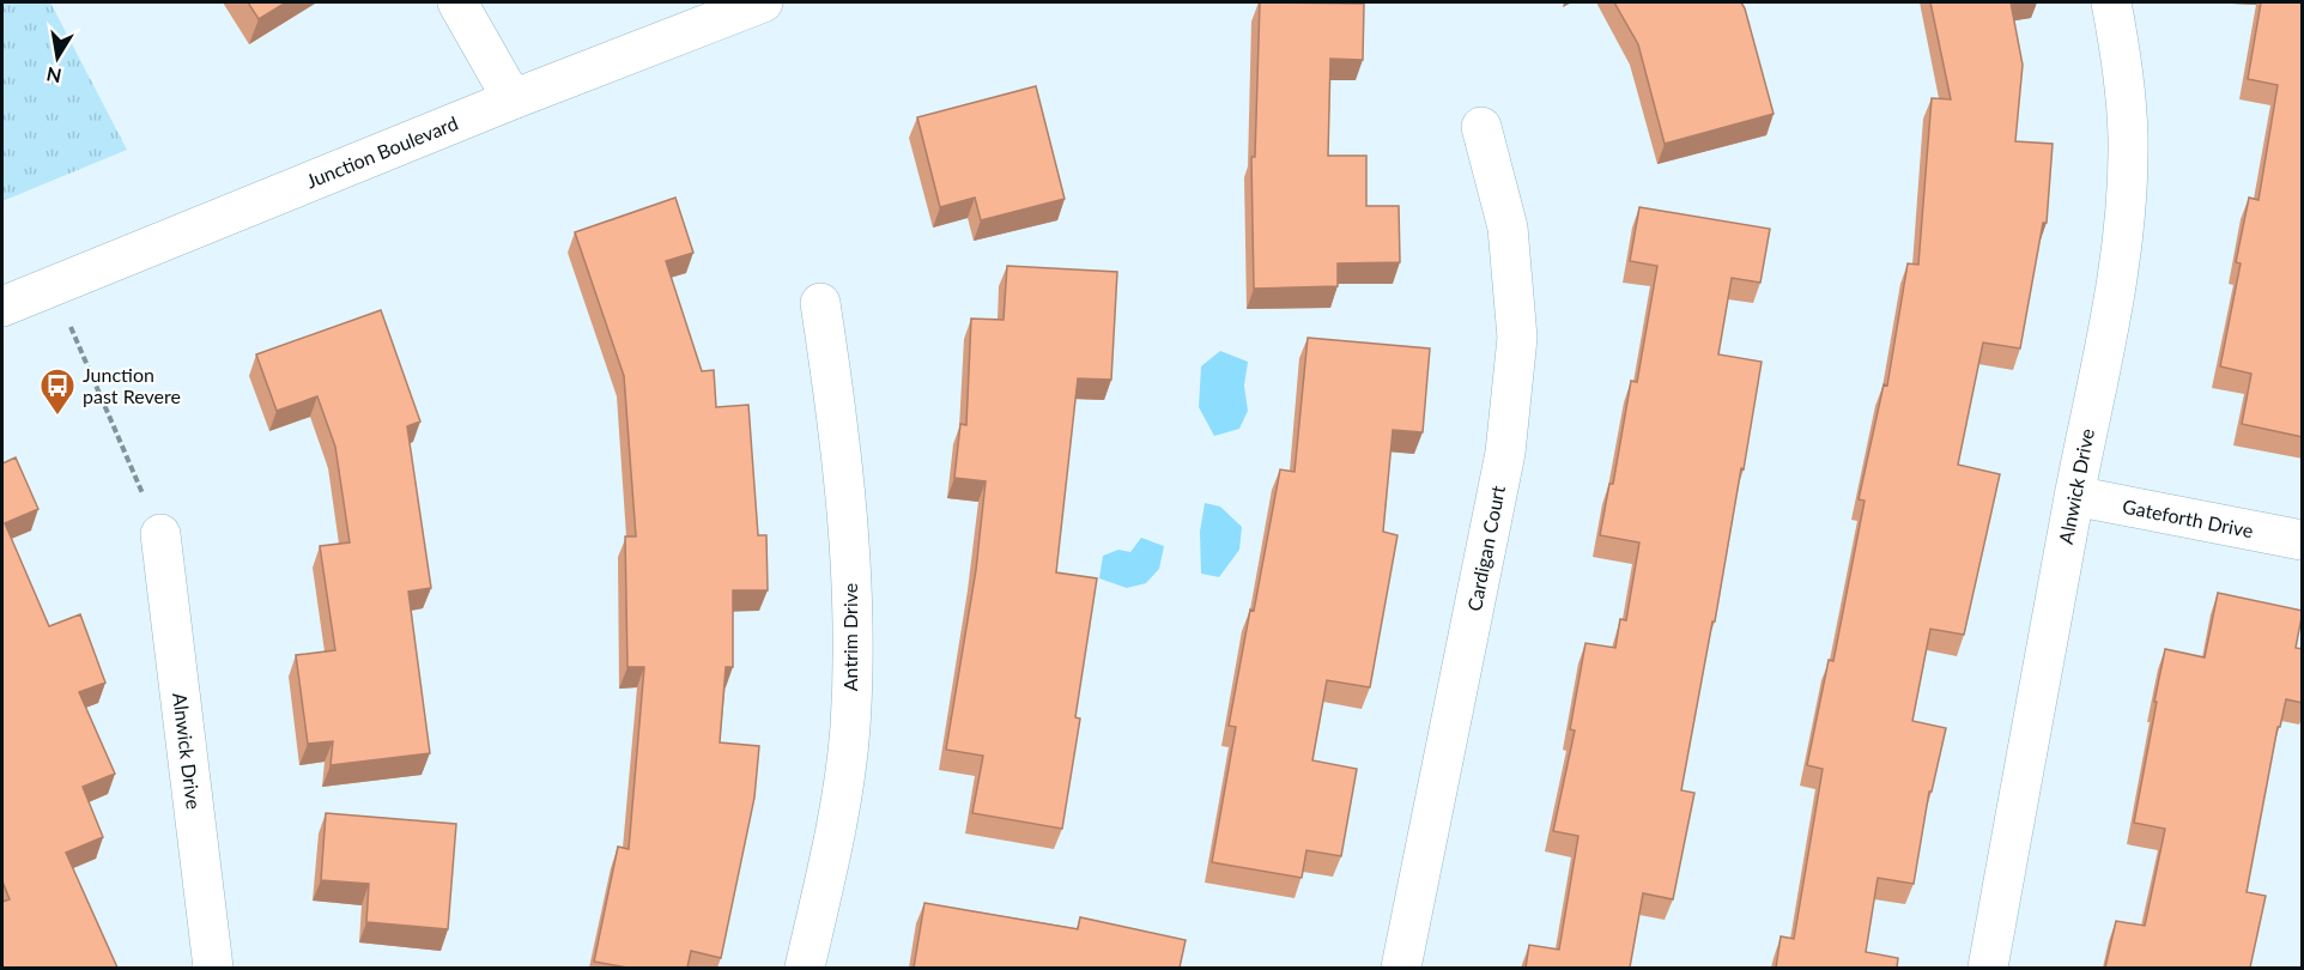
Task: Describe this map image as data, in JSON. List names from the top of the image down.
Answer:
{
  "streets": {
    "street": [
      "Junction Boulevard",
      "Alnwick Drive",
      "Gateforth Drive",
      "Cardigan Court",
      "Antrim Drive"
    ]
  },
  "crossings": [
    ["Alnwick Drive", "Gateforth Drive"]
  ],
  "places": {
    "bus stop": ["Junction past Revere"]
  },
  "north": "bottom"
}
